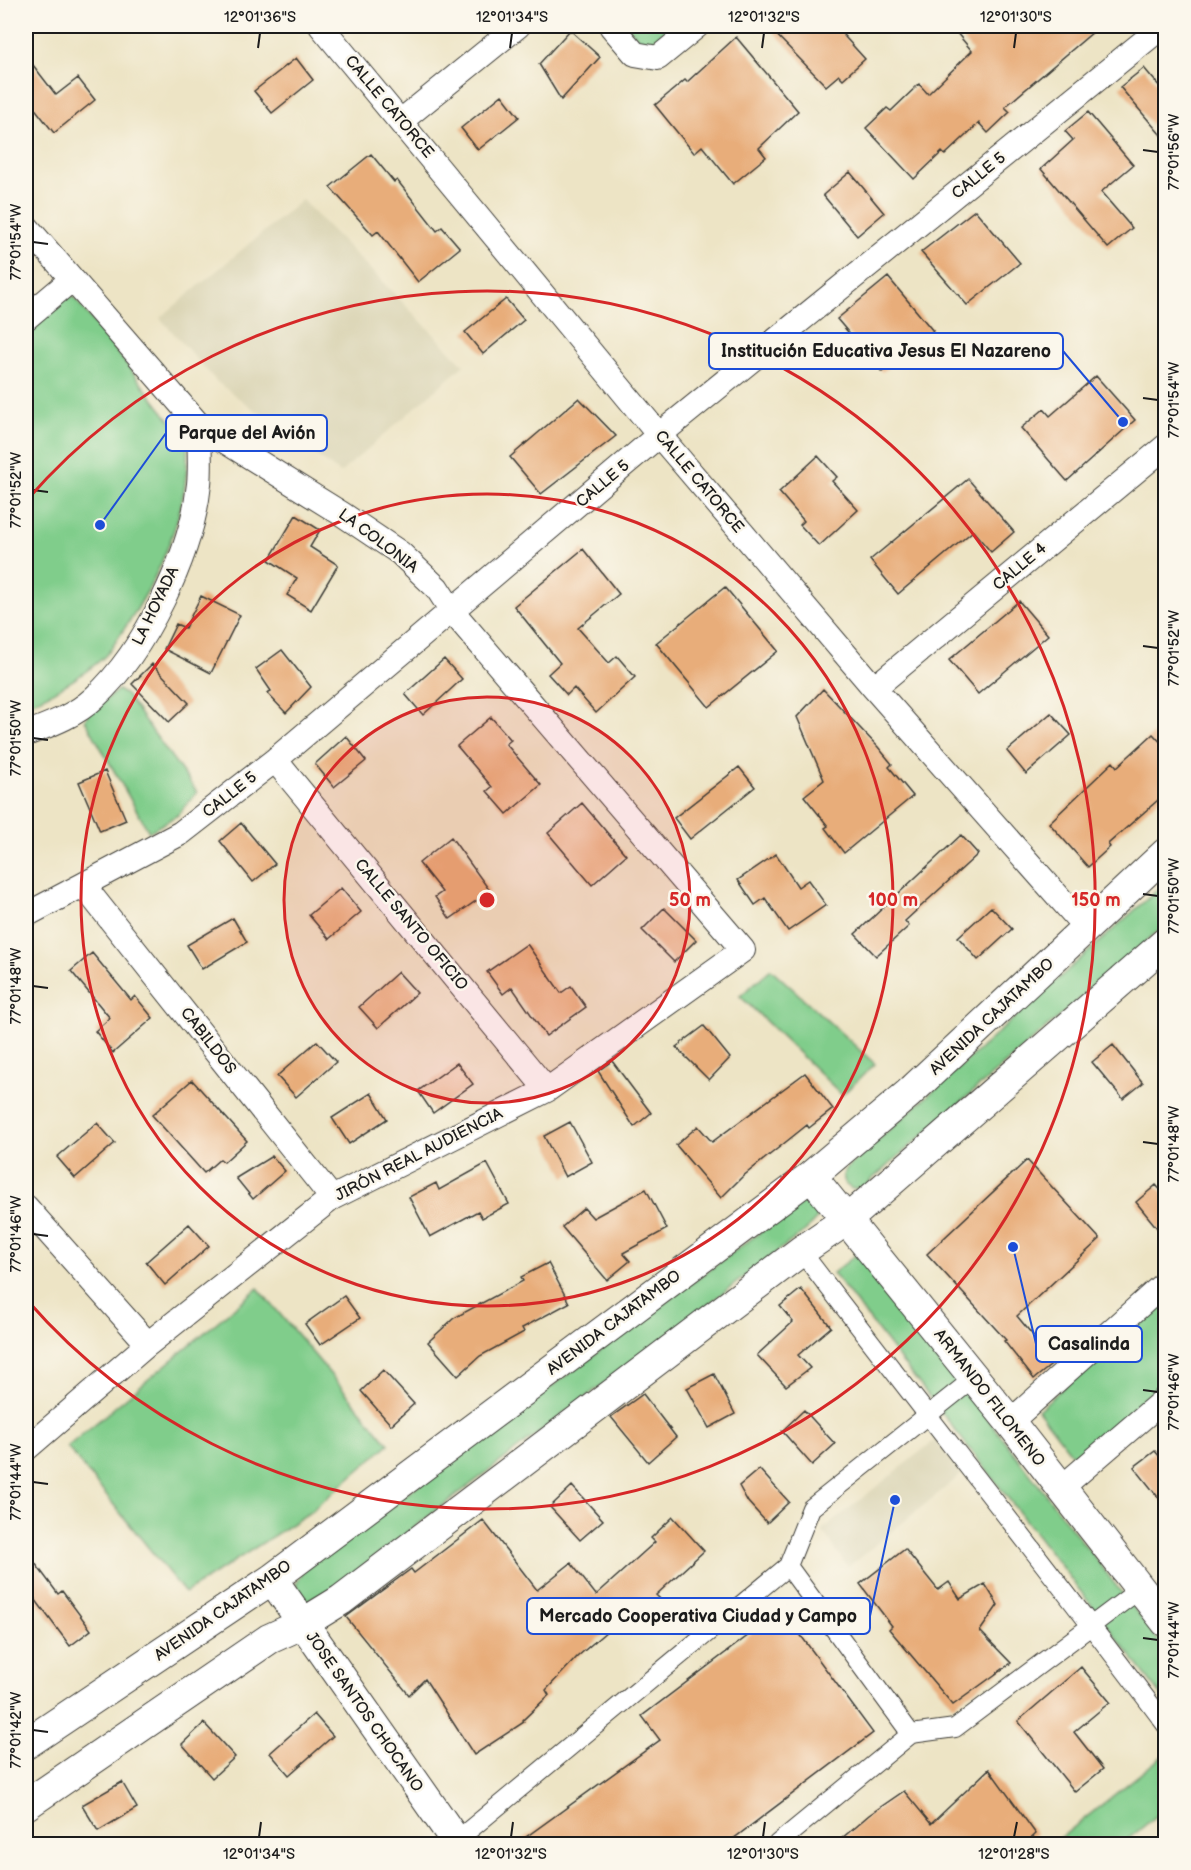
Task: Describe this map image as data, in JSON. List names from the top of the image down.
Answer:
{
  "streets": {
    "street": [
      "CALLE CATORCE",
      "CALLE 5",
      "LA COLONIA",
      "CALLE 4",
      "LA HOYADA",
      "CALLE SANTO OFICIO",
      "AVENIDA CAJATAMBO",
      "CABILDOS",
      "JIRÓN REAL AUDIENCIA",
      "ARMANDO FILOMENO",
      "JOSE SANTOS CHOCANO"
    ]
  },
  "crossings": [
    ["CALLE CATORCE", "CALLE 5"],
    ["CALLE CATORCE", "CALLE 4"],
    ["CALLE CATORCE", "AVENIDA CAJATAMBO"],
    ["CALLE 5", "LA COLONIA"],
    ["CALLE 5", "CALLE SANTO OFICIO"],
    ["CALLE 5", "CABILDOS"],
    ["LA COLONIA", "LA HOYADA"],
    ["LA COLONIA", "JIRÓN REAL AUDIENCIA"],
    ["CALLE SANTO OFICIO", "JIRÓN REAL AUDIENCIA"],
    ["AVENIDA CAJATAMBO", "ARMANDO FILOMENO"],
    ["AVENIDA CAJATAMBO", "JOSE SANTOS CHOCANO"],
    ["CABILDOS", "JIRÓN REAL AUDIENCIA"]
  ],
  "places": [
    "Institución Educativa Jesus El Nazareno",
    "Parque del Avión",
    "Casalinda",
    "Mercado Cooperativa Ciudad y Campo"
  ],
  "coordinates": [
    "12°01'36\"S",
    "12°01'34\"S",
    "12°01'32\"S",
    "12°01'30\"S",
    "77°01'56\"W",
    "77°01'54\"W",
    "77°01'52\"W",
    "77°01'50\"W",
    "77°01'48\"W",
    "77°01'46\"W",
    "77°01'44\"W",
    "77°01'42\"W",
    "12°01'28\"S"
  ],
  "rings": ["50 m", "100 m", "150 m"]
}
